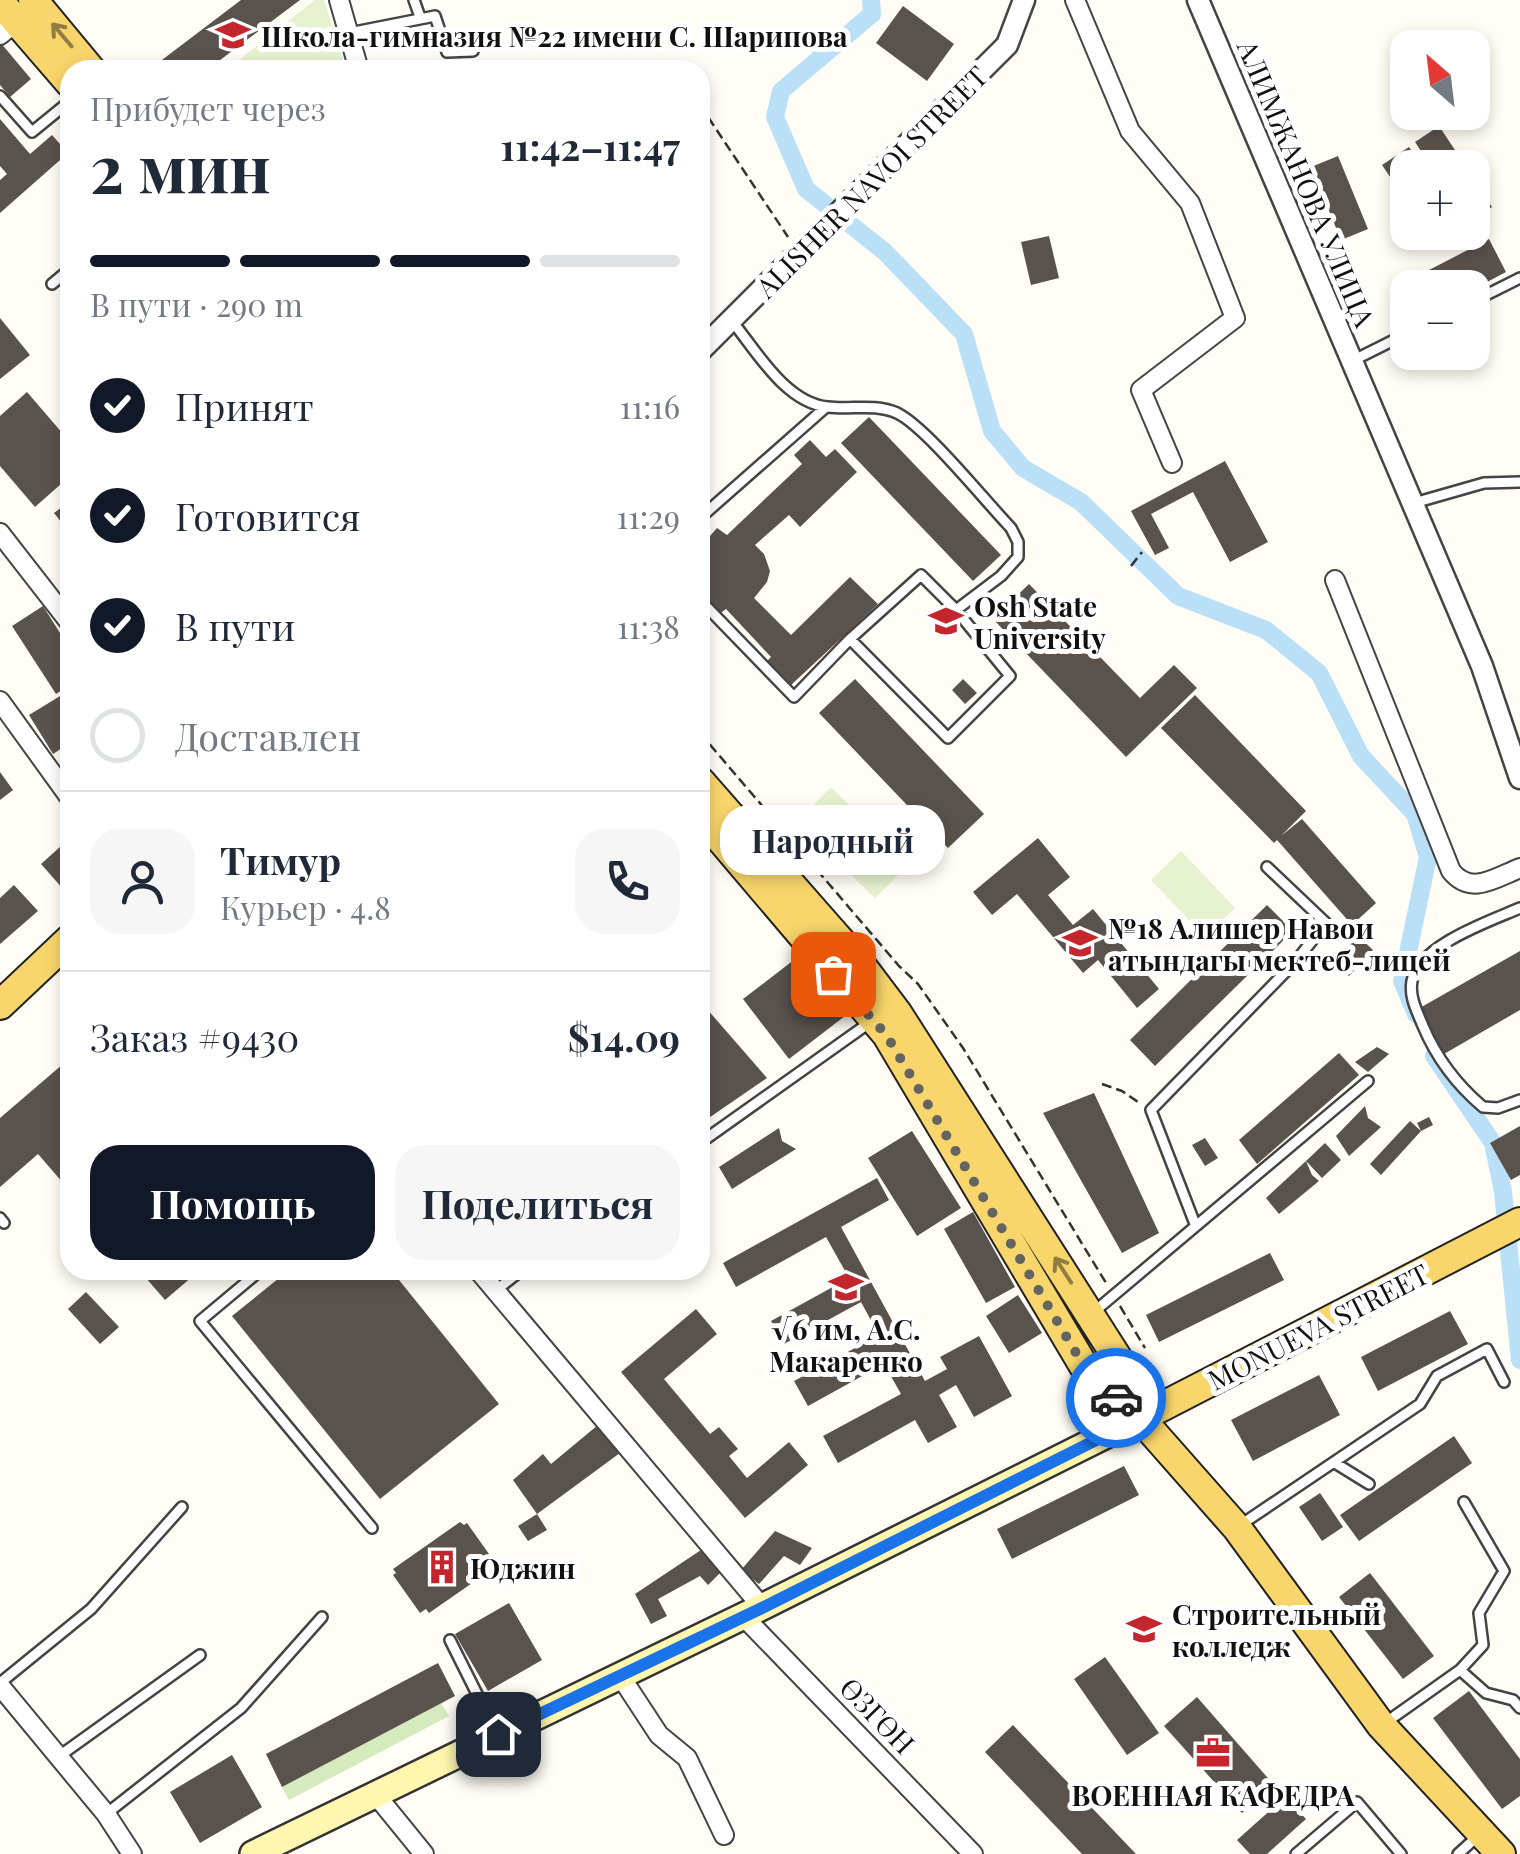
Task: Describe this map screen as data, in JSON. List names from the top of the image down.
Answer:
{
  "streets": {
    "main road": ["MONUEVA STREET"],
    "street": ["ALISHER NAVOI STREET", "АЛИМЖАНОВА УЛИЦА", "ӨЗГӨН"]
  },
  "crossings": [
    ["MONUEVA STREET", "ӨЗГӨН"]
  ],
  "places": {
    "school or university": [
      "Школа-гимназия №22 имени С. Шарипова",
      "Osh State University",
      "№18 Алишер Навои атындагы мектеб-лицей",
      "√6 им, А.С. Макаренко",
      "Строительный колледж"
    ],
    "other": ["Народный"],
    "building": ["Юджин"],
    "office": ["ВОЕННАЯ КАФЕДРА"]
  },
  "north": "top left",
  "page": {
    "map_buttons": ["+", "−"],
    "heading": ["2 мин", "Прибудет через", "11:42–11:47"],
    "panel": [
      "Тимур",
      "Курьер · 4.8",
      "Заказ #9430",
      "$14.09"
    ],
    "bar": "В пути · 290 m",
    "list": [
      ["Принят", "11:16"],
      ["Готовится", "11:29"],
      ["В пути", "11:38"],
      "Доставлен"
    ],
    "bubble": "Народный",
    "buttons": ["Помощь", "Поделиться"]
  }
}
